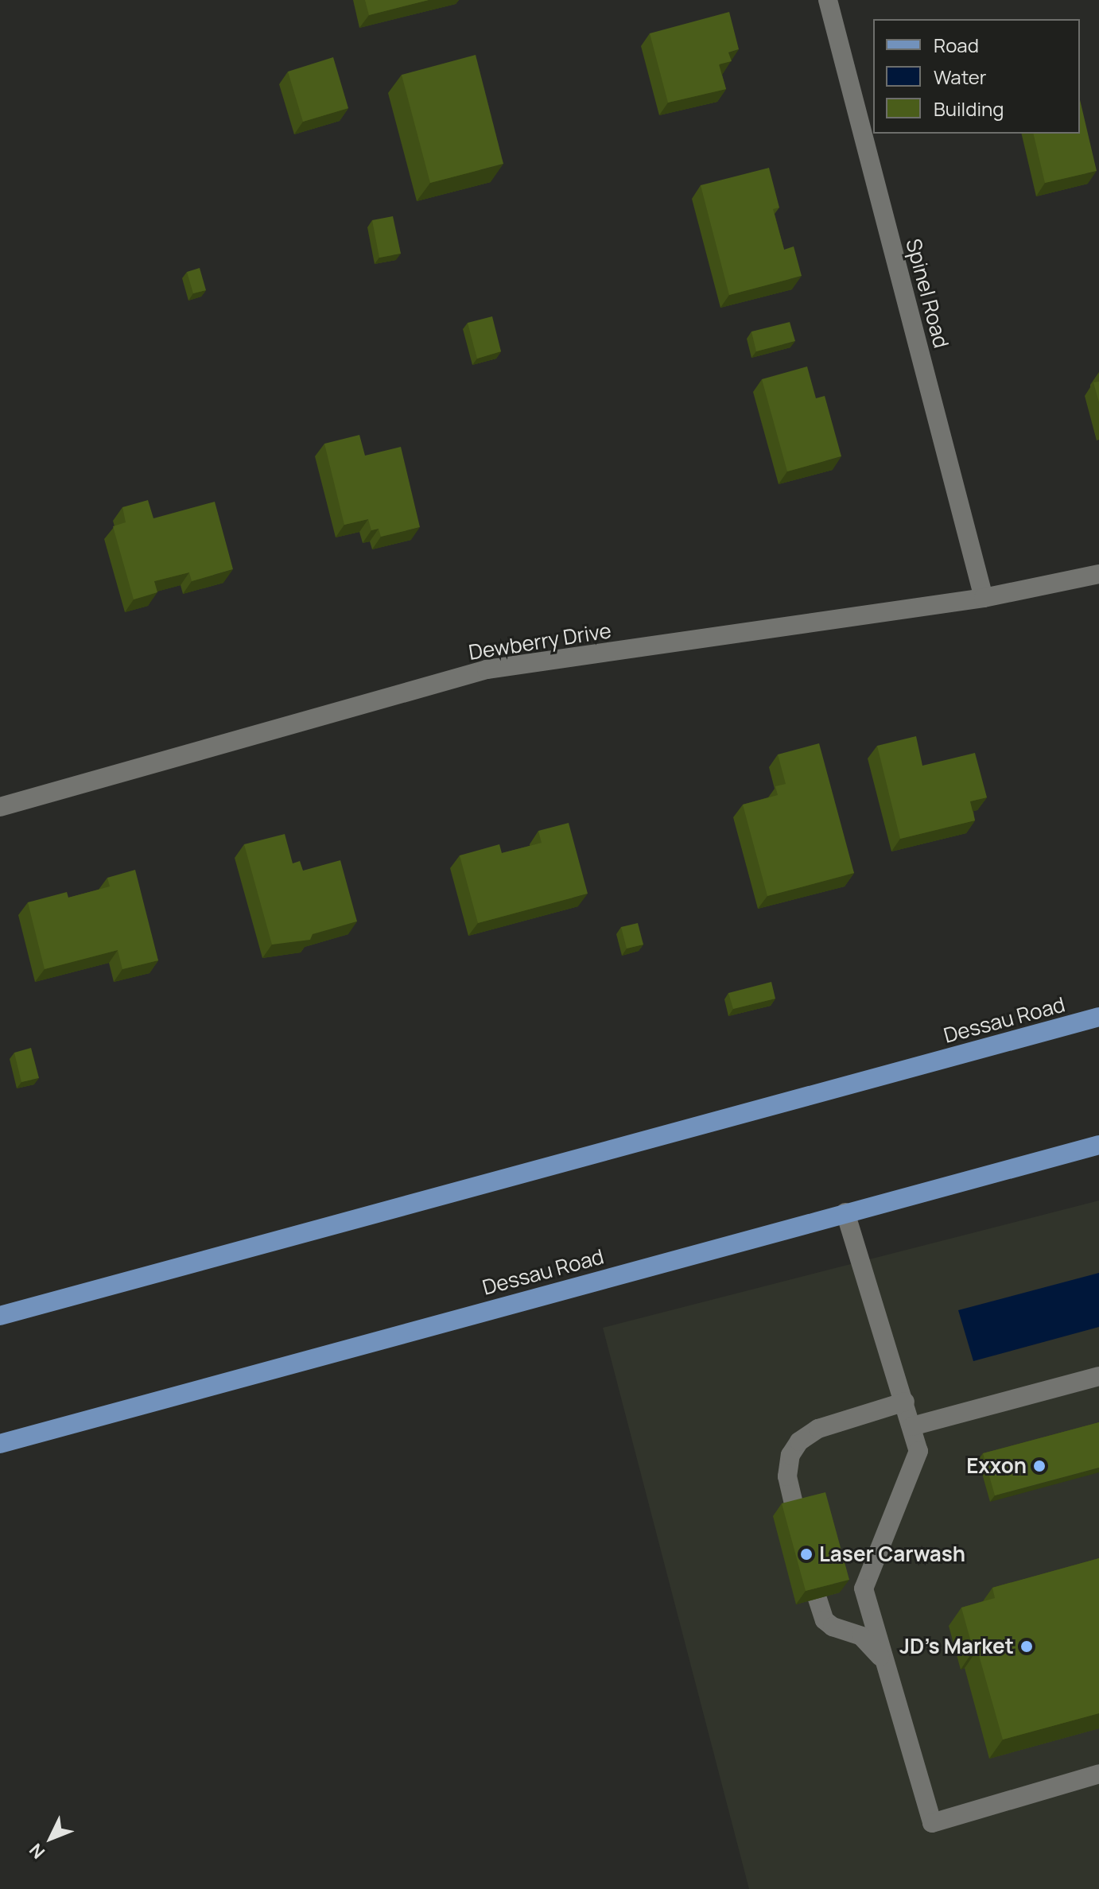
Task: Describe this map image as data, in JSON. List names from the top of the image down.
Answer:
{
  "streets": {
    "main road": ["Dessau Road"],
    "street": ["Spinel Road", "Dewberry Drive"]
  },
  "crossings": [
    ["Spinel Road", "Dewberry Drive"]
  ],
  "places": ["Exxon", "Laser Carwash", "JD's Market"],
  "legend": ["Road", "Water", "Building"],
  "north": "bottom left"
}
